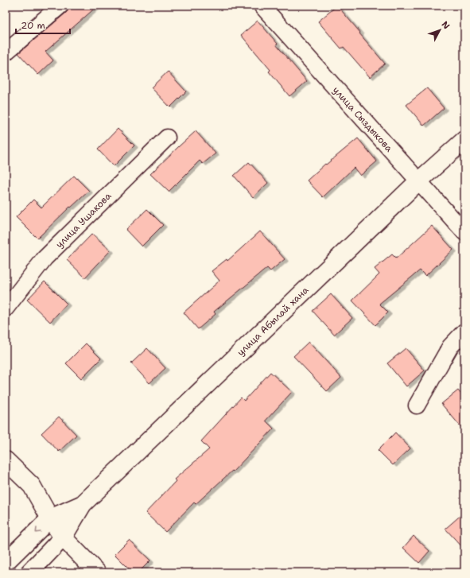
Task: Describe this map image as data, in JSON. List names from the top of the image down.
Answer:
{
  "streets": {
    "street": ["улица Сыздыкова", "улица Ушакова", "улица Абылай хана"]
  },
  "crossings": [
    ["улица Сыздыкова", "улица Абылай хана"]
  ],
  "scale_bar": "20 m",
  "north": "top right"
}
